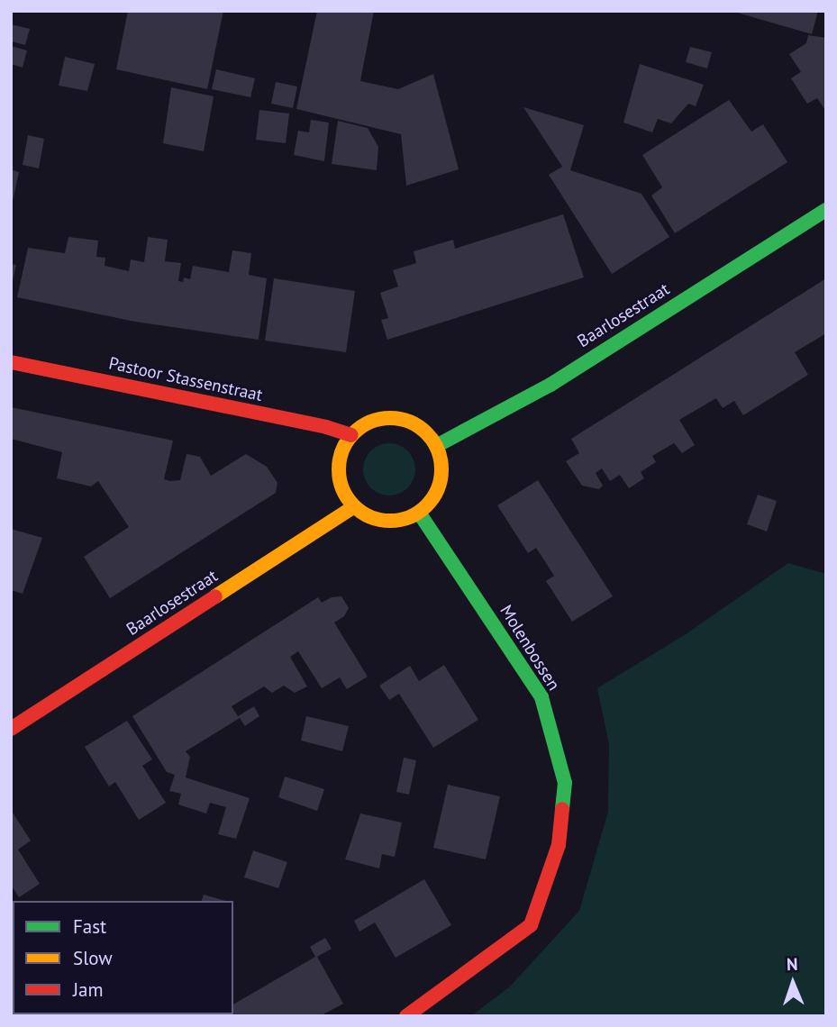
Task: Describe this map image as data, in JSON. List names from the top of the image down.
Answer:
{
  "streets": {
    "street": ["Baarlosestraat", "Pastoor Stassenstraat", "Molenbossen"]
  },
  "crossings": [
    ["Baarlosestraat", "Pastoor Stassenstraat"],
    ["Baarlosestraat", "Molenbossen"],
    ["Pastoor Stassenstraat", "Molenbossen"]
  ],
  "legend": ["Fast", "Slow", "Jam"],
  "north": "top"
}
